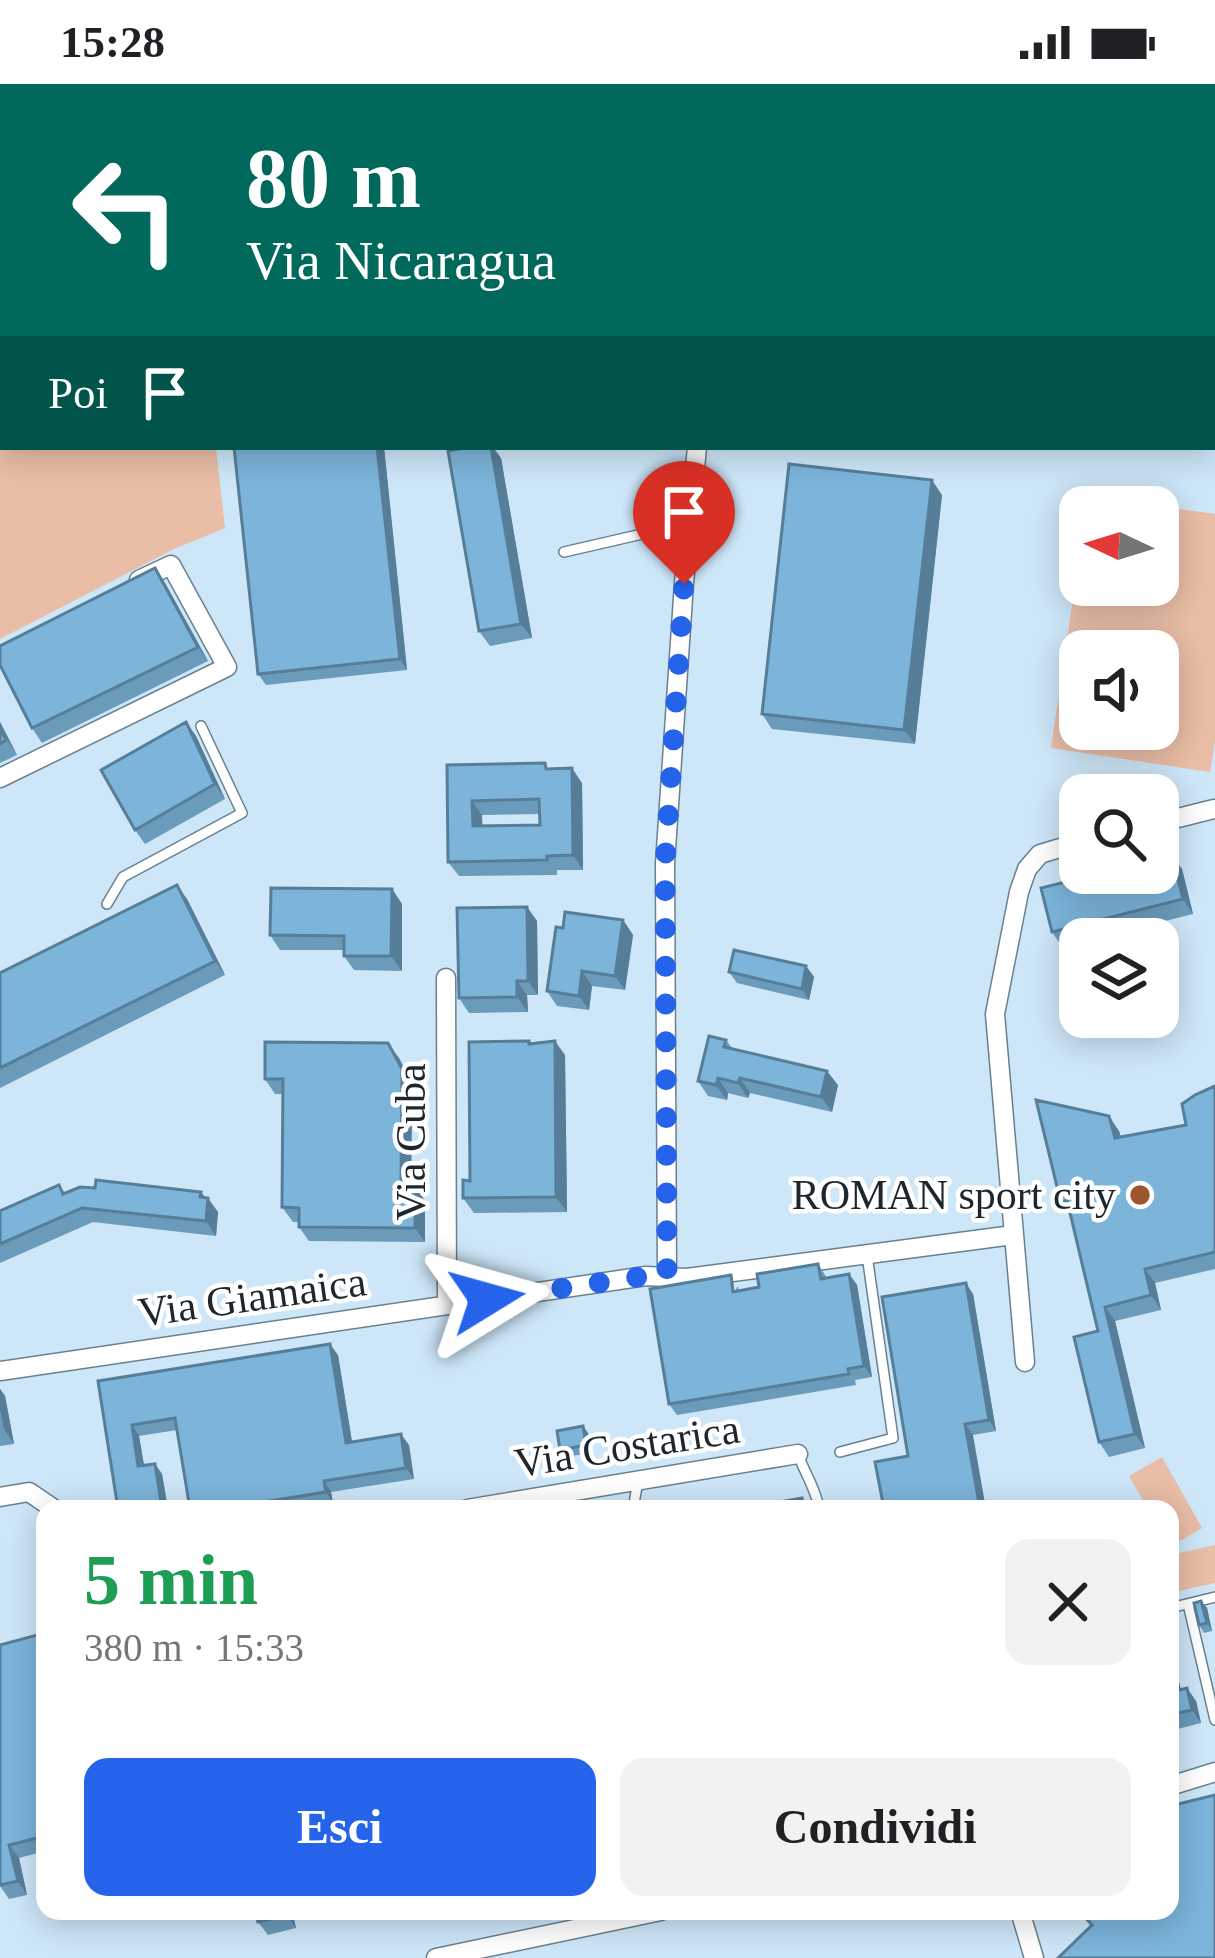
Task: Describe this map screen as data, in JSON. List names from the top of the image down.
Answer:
{
  "streets": {
    "street": ["Via Cuba", "Via Giamaica", "Via Costarica"]
  },
  "crossings": [
    ["Via Cuba", "Via Giamaica"]
  ],
  "places": ["ROMAN sport city"],
  "north": "left",
  "page": {
    "status": "15:28",
    "turn": ["80 m", "Via Nicaragua"],
    "then": "Poi",
    "heading": ["5 min", "380 m · 15:33"],
    "buttons": ["Esci", "Condividi"]
  }
}
